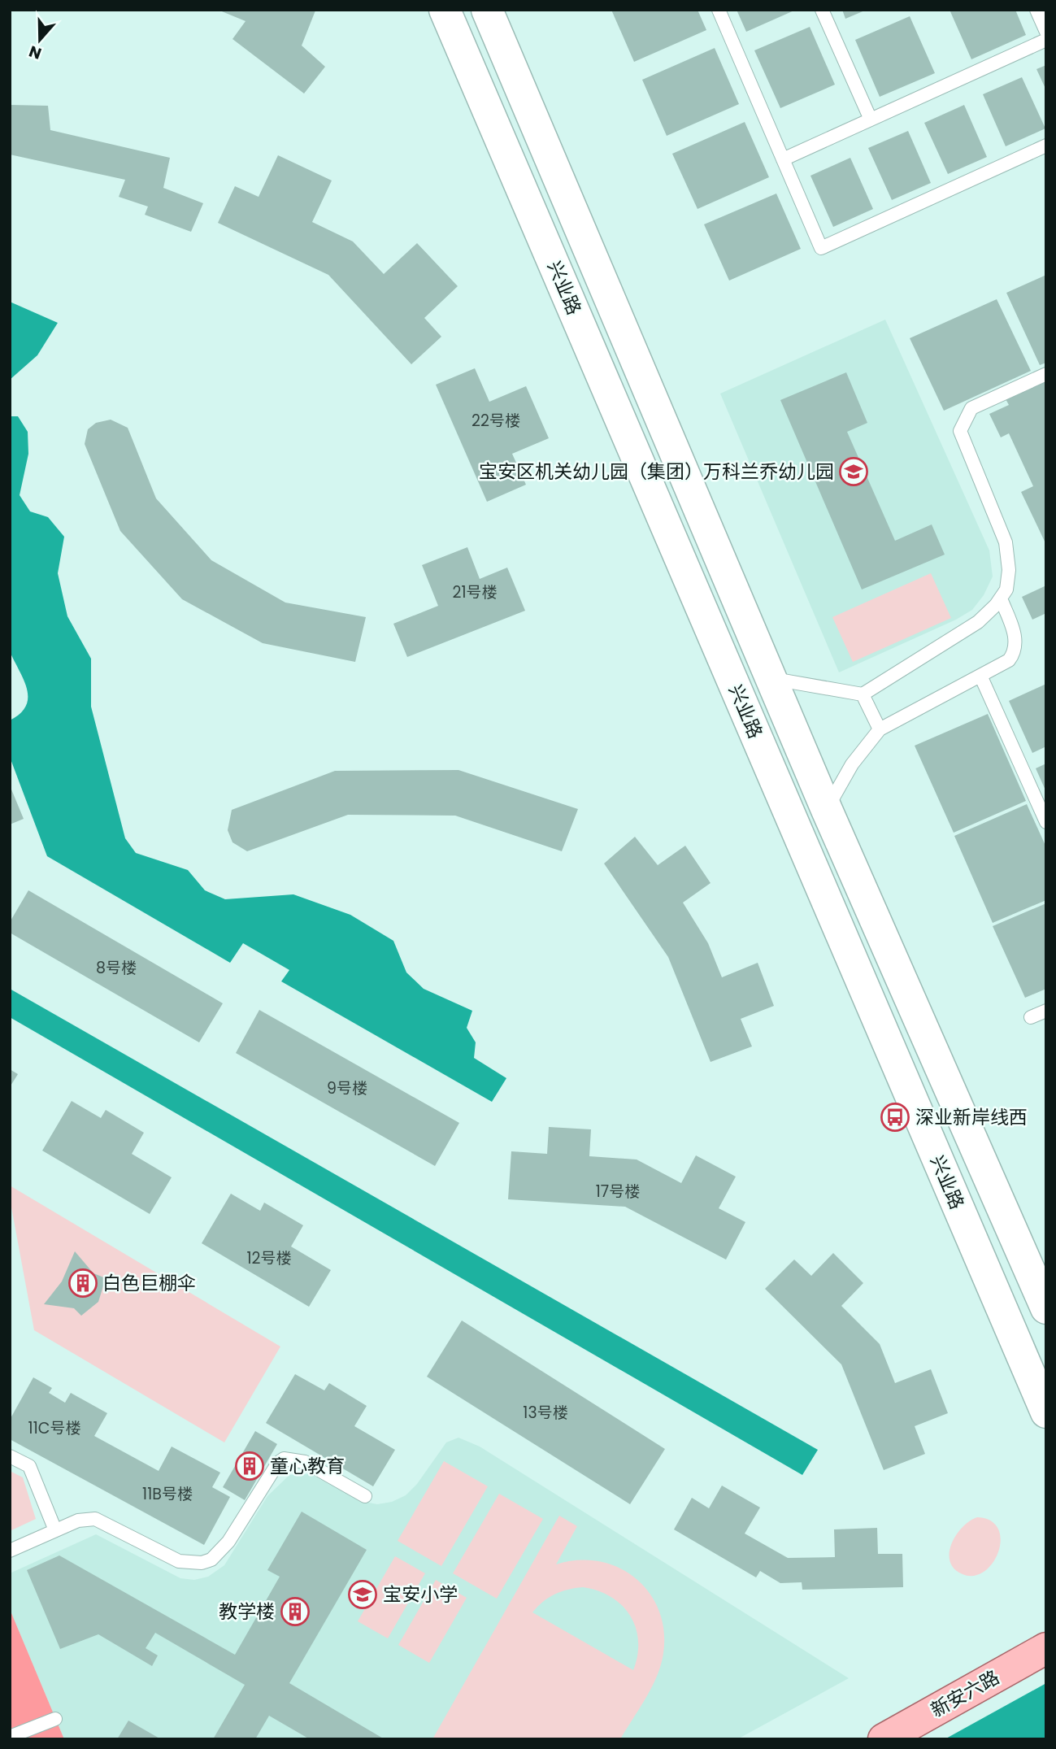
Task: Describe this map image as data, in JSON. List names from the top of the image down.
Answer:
{
  "streets": {
    "main road": ["兴业路", "新安六路"]
  },
  "places": {
    "school or university": ["宝安区机关幼儿园（集团）万科兰乔幼儿园", "宝安小学"],
    "bus stop": ["深业新岸线西"],
    "building": ["白色巨棚伞", "童心教育", "教学楼"]
  },
  "house_numbers": [
    "22号楼",
    "21号楼",
    "8号楼",
    "9号楼",
    "17号楼",
    "12号楼",
    "13号楼",
    "11C号楼",
    "11B号楼"
  ],
  "north": "bottom"
}
